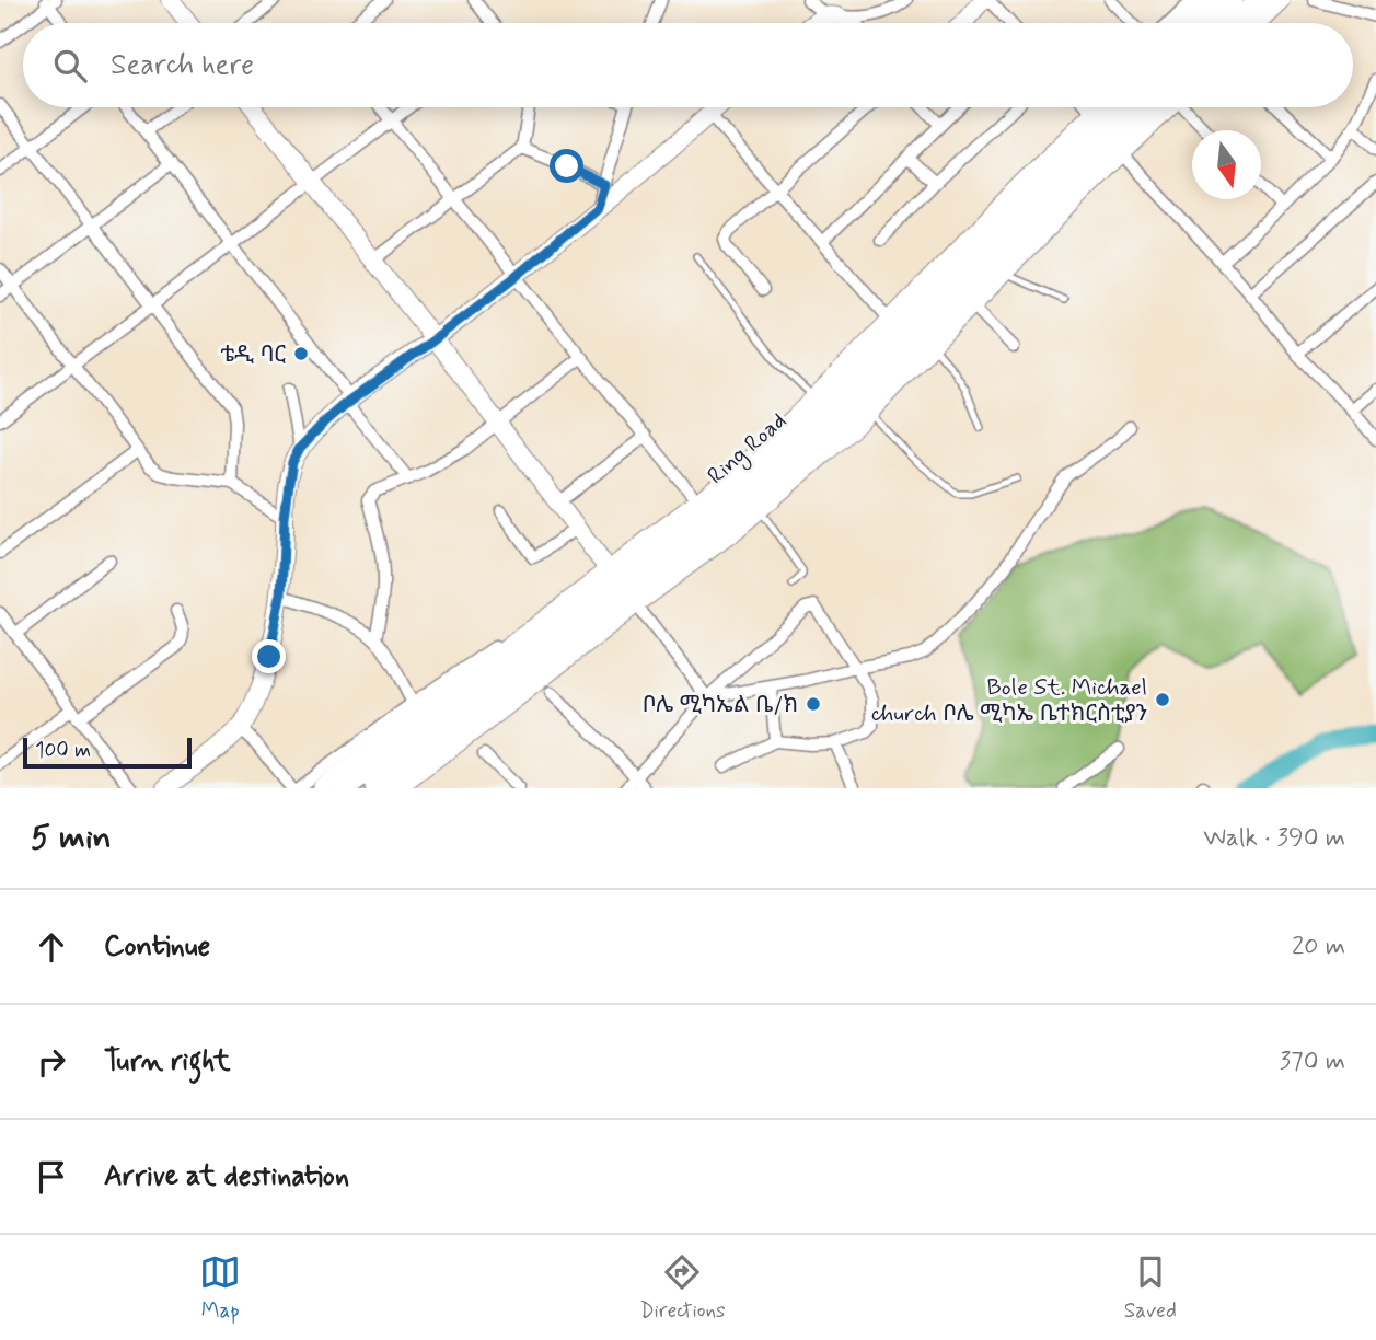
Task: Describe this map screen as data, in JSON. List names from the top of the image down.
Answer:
{
  "streets": {
    "highway": ["Ring Road"]
  },
  "places": ["ቴዲ ባር", "Bole St. Michael church ቦሌ ሚካኤ ቤተክርስቲያን", "ቦሌ ሚካኤል ቤ/ክ"],
  "scale_bar": "100 m",
  "north": "bottom",
  "page": {
    "search": "Search here",
    "scale": "100 m",
    "heading": ["5 min", "Walk · 390 m"],
    "list": [
      ["Continue", "20 m"],
      ["Turn right", "370 m"],
      "Arrive at destination"
    ],
    "nav": ["Map", "Directions", "Saved"]
  }
}
